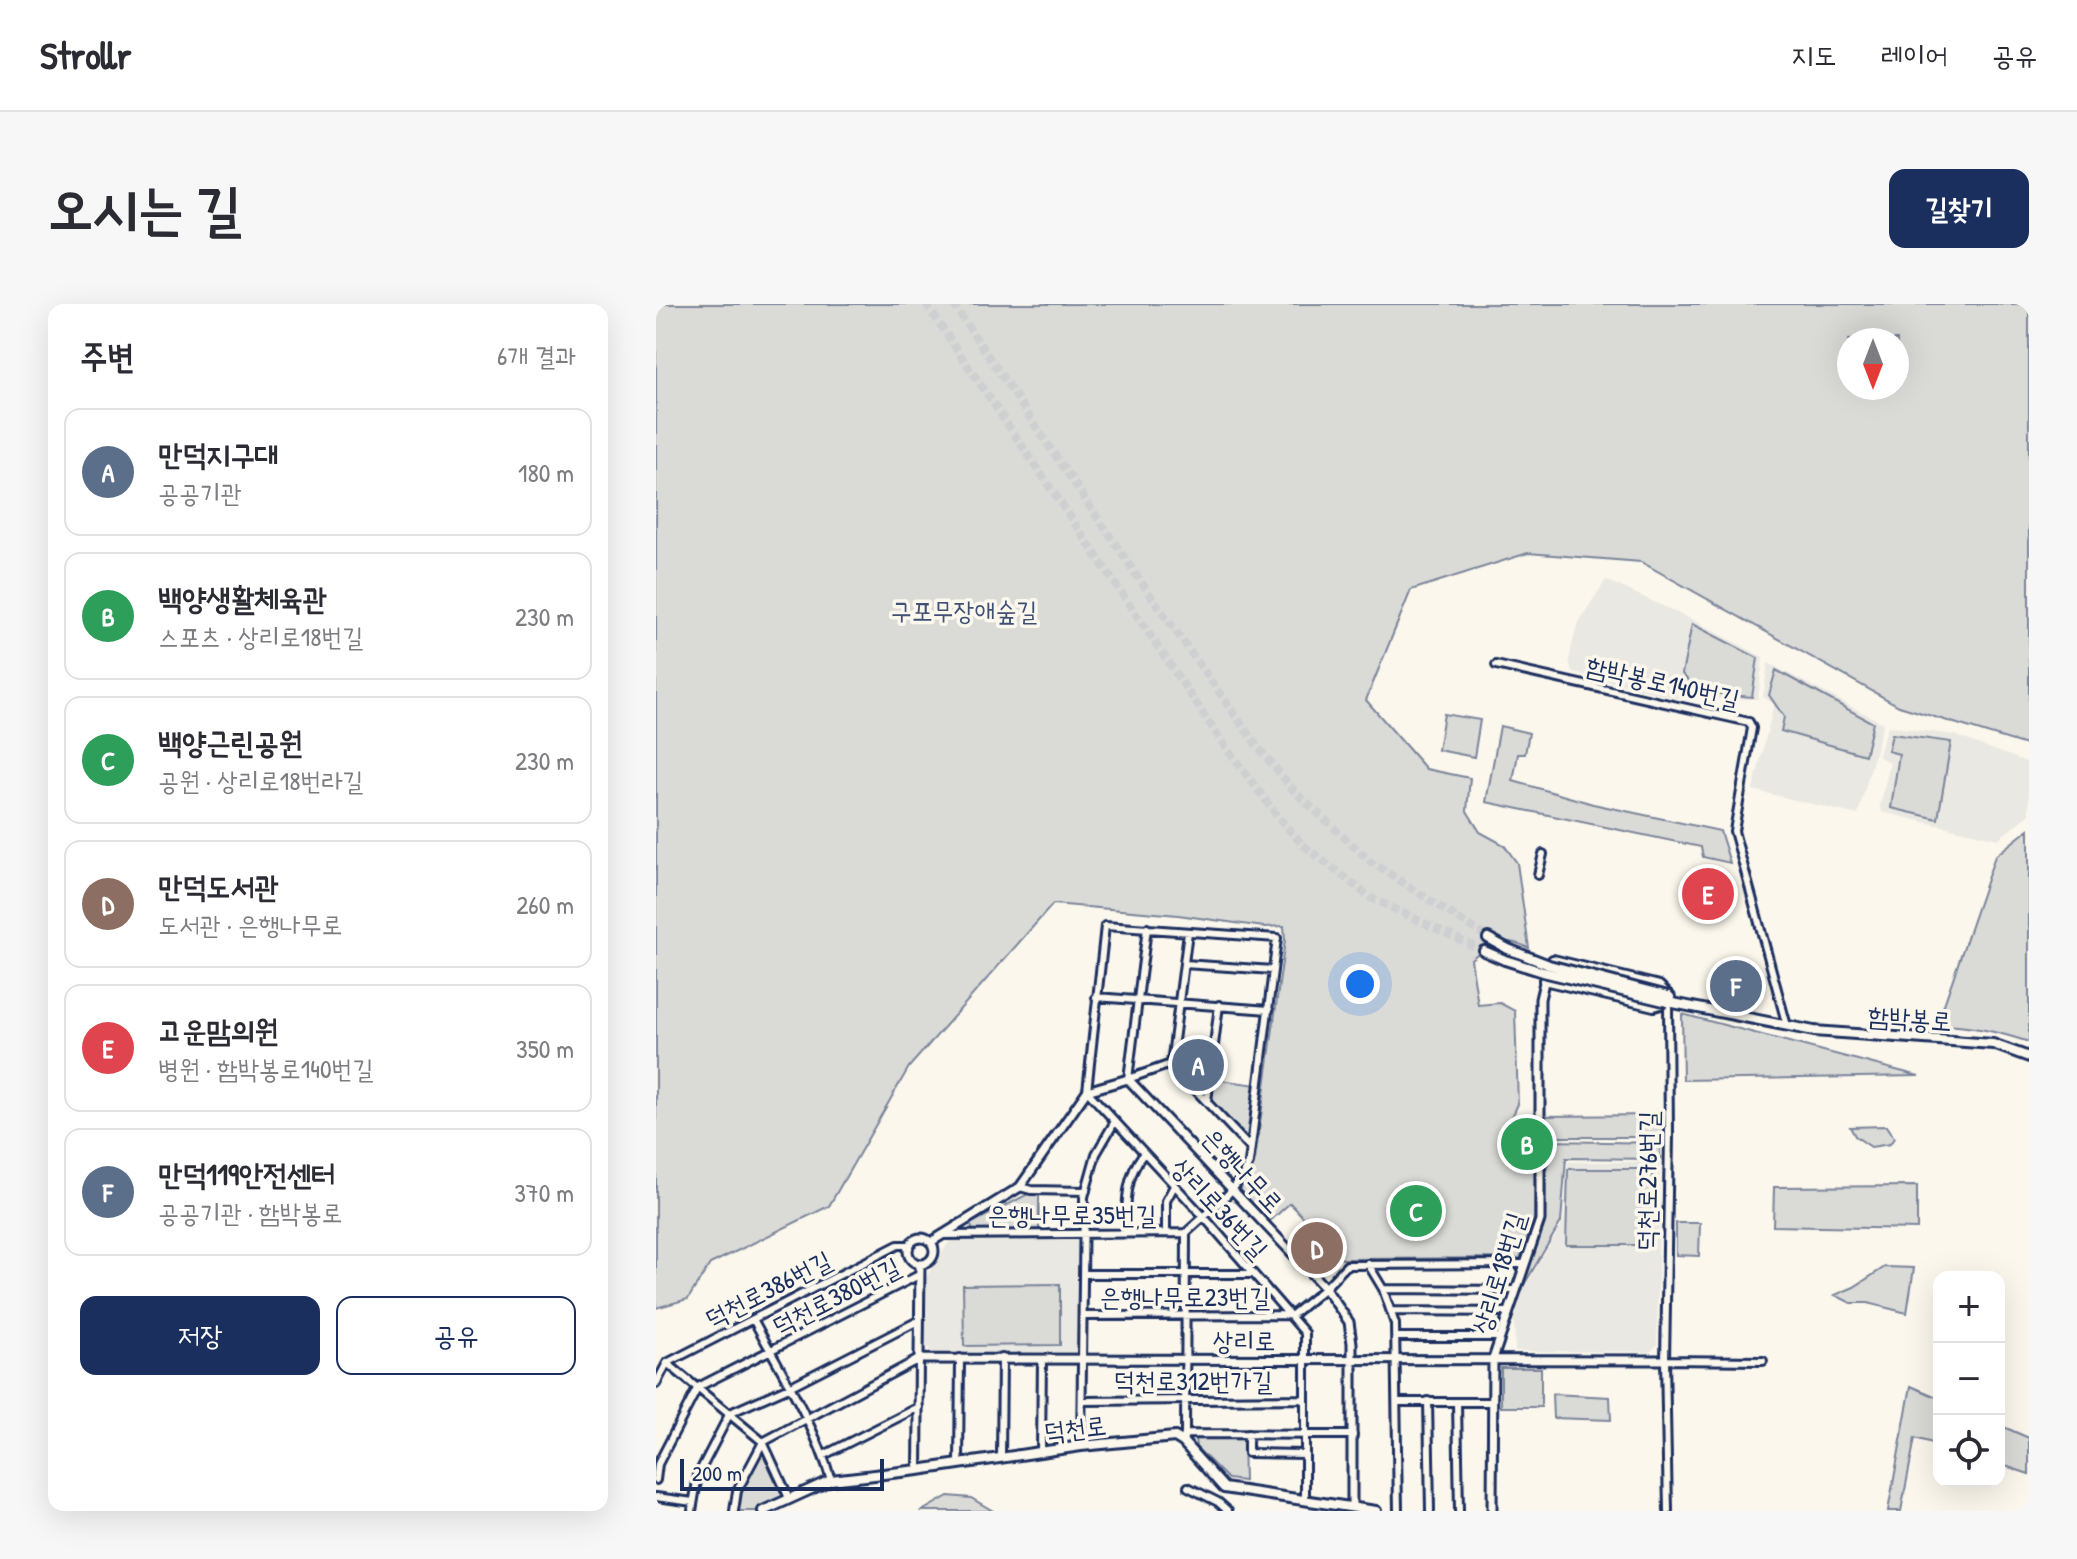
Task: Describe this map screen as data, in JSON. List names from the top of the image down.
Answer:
{
  "streets": {
    "main road": ["함박봉로", "덕천로"],
    "street": [
      "함박봉로140번길",
      "은행나무로",
      "덕천로276번길",
      "상리로36번길",
      "은행나무로35번길",
      "상리로18번길",
      "덕천로386번길",
      "덕천로380번길",
      "은행나무로23번길",
      "상리로",
      "덕천로312번가길"
    ]
  },
  "crossings": [
    ["함박봉로140번길", "함박봉로"],
    ["함박봉로", "덕천로276번길"],
    ["은행나무로", "은행나무로35번길"],
    ["은행나무로", "은행나무로23번길"],
    ["은행나무로", "상리로"],
    ["덕천로276번길", "상리로"],
    ["상리로36번길", "은행나무로35번길"],
    ["상리로36번길", "은행나무로23번길"],
    ["상리로36번길", "상리로"],
    ["상리로36번길", "덕천로312번가길"],
    ["상리로18번길", "상리로"],
    ["덕천로386번길", "덕천로380번길"]
  ],
  "parks": ["구포무장애숲길"],
  "scale_bar": "200 m",
  "north": "bottom",
  "page": {
    "header": "Strollr",
    "nav": ["지도", "레이어", "공유"],
    "buttons": [
      "길찾기",
      ["저장", "공유"]
    ],
    "title": "오시는 길",
    "heading": ["주변", "6개 결과"],
    "list": [
      {
        "mark": "A",
        "name": "만덕지구대",
        "note": "공공기관",
        "value": "180 m"
      },
      {
        "mark": "B",
        "name": "백양생활체육관",
        "note": "스포츠 · 상리로18번길",
        "value": "230 m"
      },
      {
        "mark": "C",
        "name": "백양근린공원",
        "note": "공원 · 상리로18번라길",
        "value": "230 m"
      },
      {
        "mark": "D",
        "name": "만덕도서관",
        "note": "도서관 · 은행나무로",
        "value": "260 m"
      },
      {
        "mark": "E",
        "name": "고운맘의원",
        "note": "병원 · 함박봉로140번길",
        "value": "350 m"
      },
      {
        "mark": "F",
        "name": "만덕119안전센터",
        "note": "공공기관 · 함박봉로",
        "value": "370 m"
      }
    ],
    "pins": [
      "E",
      "F",
      "A",
      "B",
      "C",
      "D"
    ],
    "map_buttons": ["+", "−"],
    "scale": "200 m"
  }
}
